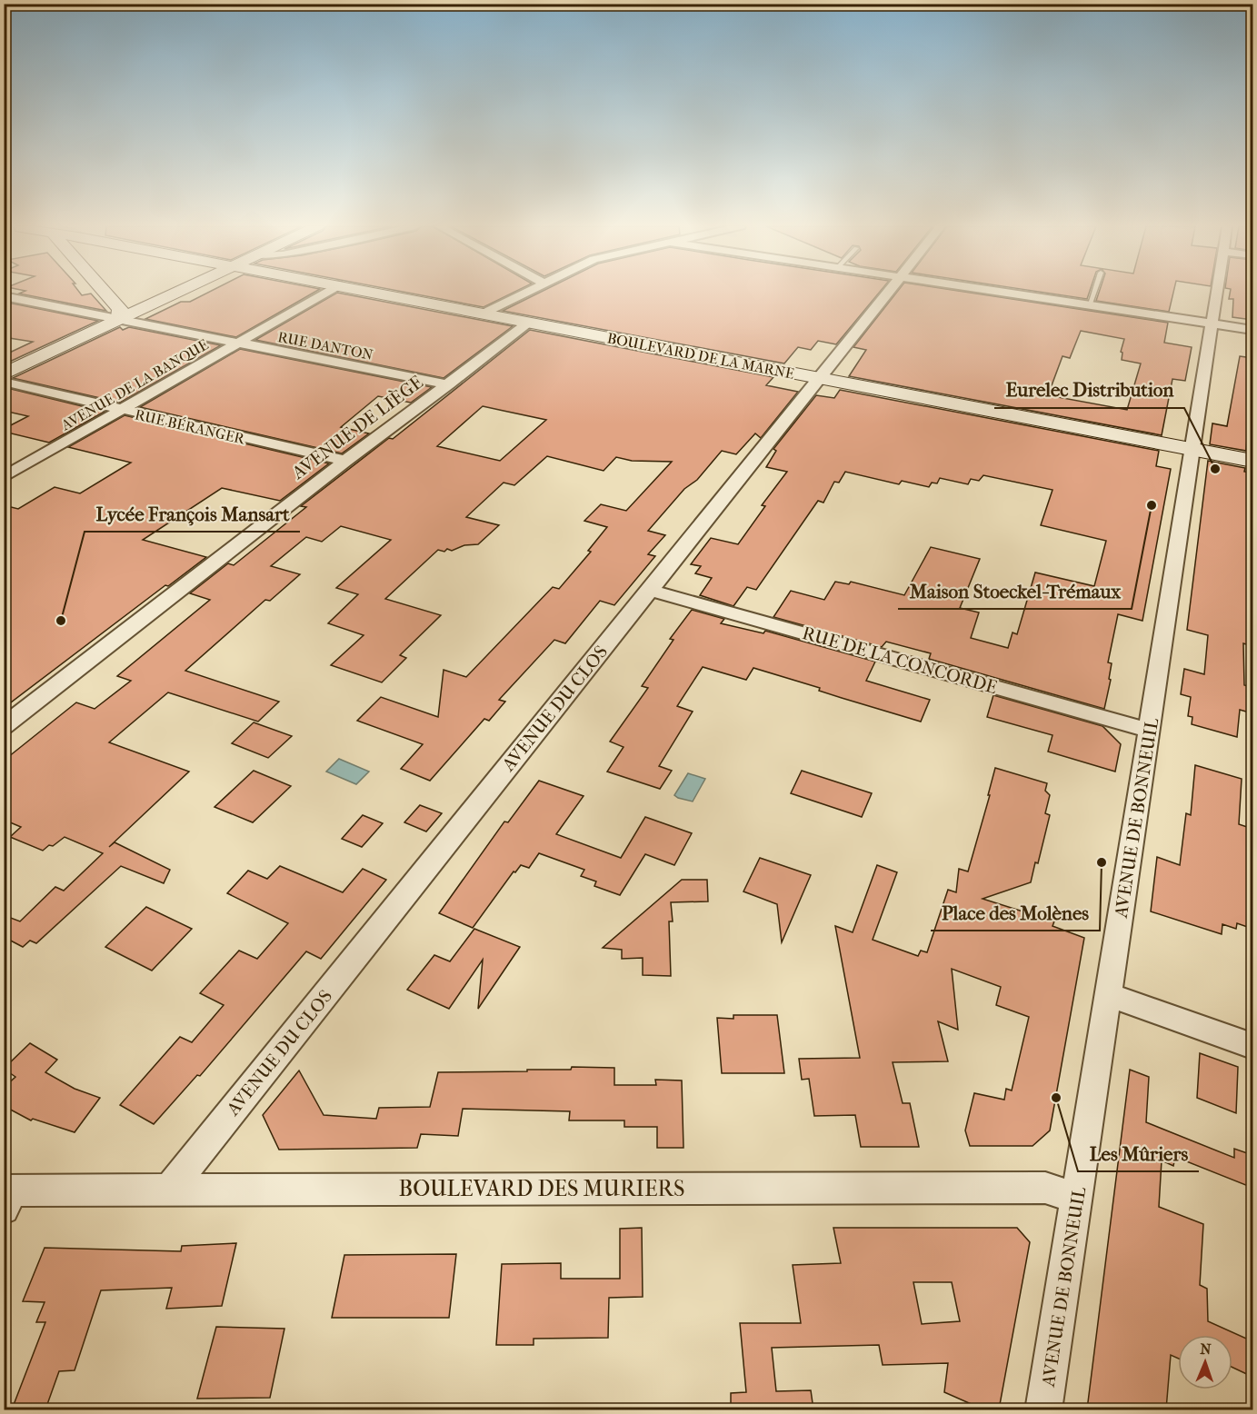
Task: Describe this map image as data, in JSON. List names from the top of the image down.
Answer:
{
  "streets": {
    "street": [
      "RUE DANTON",
      "BOULEVARD DE LA MARNE",
      "AVENUE DE LA BANQUE",
      "RUE BÉRANGER",
      "AVENUE DE LIÈGE",
      "RUE DE LA CONCORDE",
      "AVENUE DU CLOS",
      "AVENUE DE BONNEUIL",
      "BOULEVARD DES MURIERS"
    ]
  },
  "crossings": [
    ["RUE DANTON", "AVENUE DE LA BANQUE"],
    ["RUE DANTON", "AVENUE DE LIÈGE"],
    ["BOULEVARD DE LA MARNE", "AVENUE DE LIÈGE"],
    ["BOULEVARD DE LA MARNE", "AVENUE DU CLOS"],
    ["BOULEVARD DE LA MARNE", "AVENUE DE BONNEUIL"],
    ["AVENUE DE LA BANQUE", "RUE BÉRANGER"],
    ["RUE BÉRANGER", "AVENUE DE LIÈGE"],
    ["RUE DE LA CONCORDE", "AVENUE DU CLOS"],
    ["RUE DE LA CONCORDE", "AVENUE DE BONNEUIL"],
    ["AVENUE DU CLOS", "BOULEVARD DES MURIERS"],
    ["AVENUE DE BONNEUIL", "BOULEVARD DES MURIERS"]
  ],
  "places": [
    "Eurelec Distribution",
    "Maison Stoeckel-Trémaux",
    "Lycée François Mansart",
    "Place des Molènes",
    "Les Mûriers"
  ],
  "north": "top"
}
